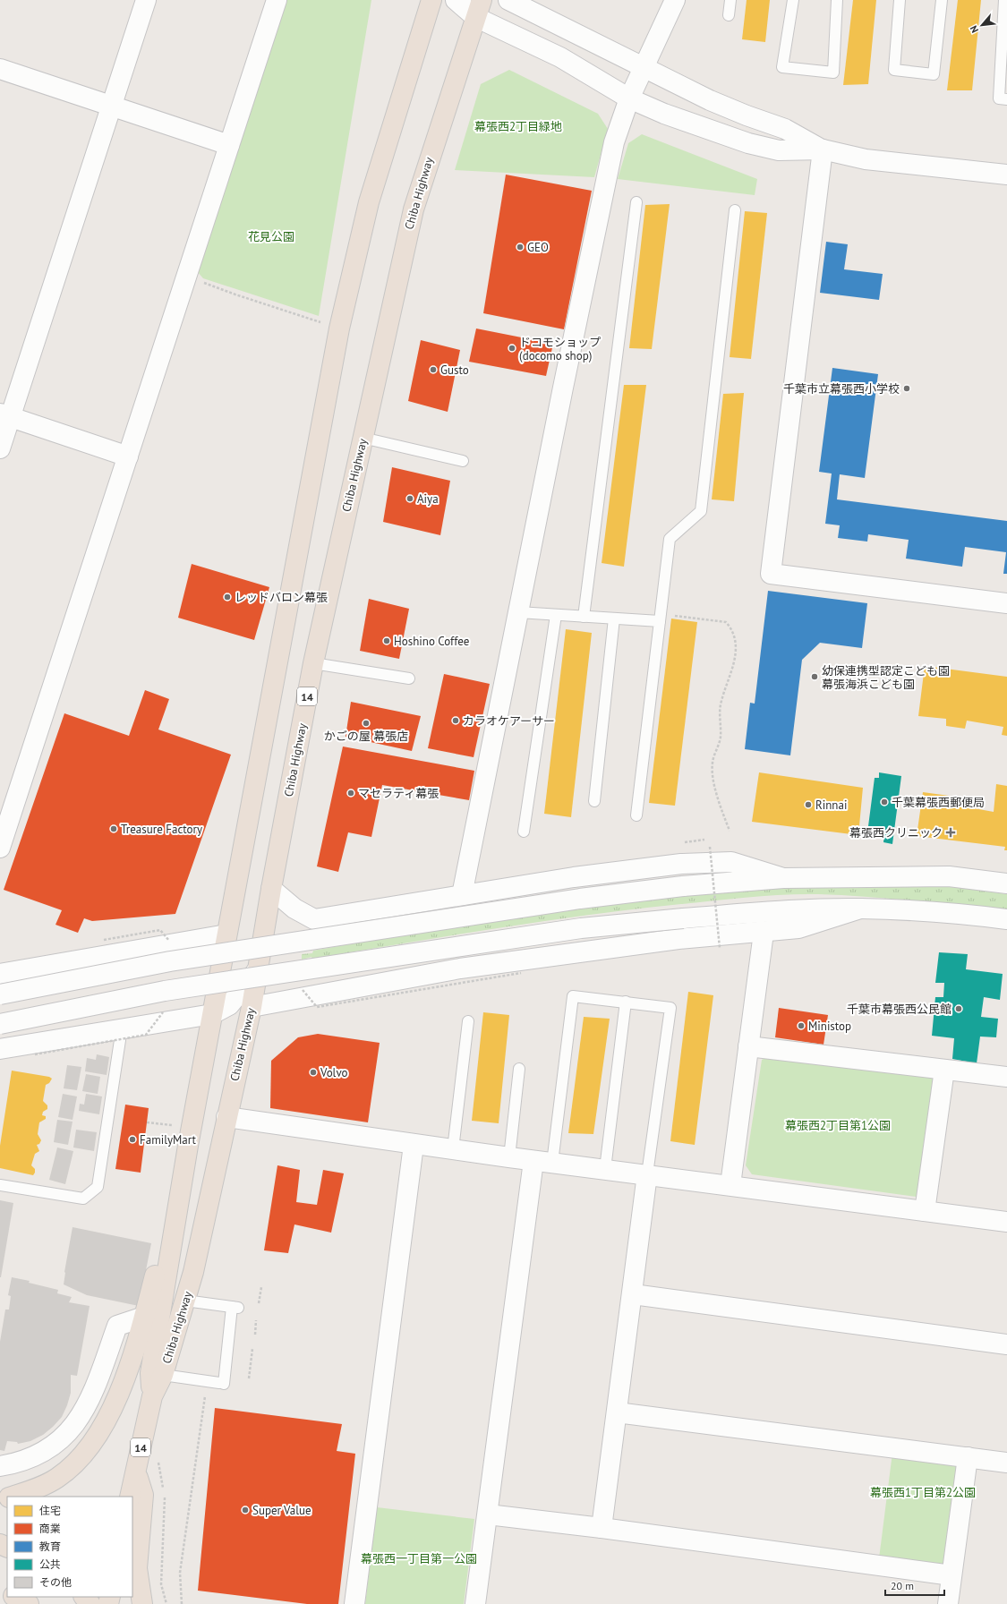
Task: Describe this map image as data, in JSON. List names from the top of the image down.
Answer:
{
  "streets": {
    "highway": ["Chiba Highway", "14"]
  },
  "parks": [
    "幕張西2丁目緑地",
    "花見公園",
    "幕張西2丁目第1公園",
    "幕張西1丁目第2公園",
    "幕張西一丁目第一公園"
  ],
  "places": {
    "other": [
      "GEO",
      "ドコモショップ (docomo shop)",
      "Gusto",
      "千葉市立幕張西小学校",
      "Aiya",
      "レッドバロン幕張",
      "Hoshino Coffee",
      "幼保連携型認定こども園 幕張海浜こども園",
      "カラオケアーサー",
      "かごの屋 幕張店",
      "マセラティ幕張",
      "千葉幕張西郵便局",
      "Rinnai",
      "Treasure Factory",
      "千葉市幕張西公民館",
      "Ministop",
      "Volvo",
      "FamilyMart",
      "Super Value"
    ],
    "health": ["幕張西クリニック"]
  },
  "legend": [
    "住宅",
    "商業",
    "教育",
    "公共",
    "その他"
  ],
  "scale_bar": "20 m",
  "north": "bottom left"
}
